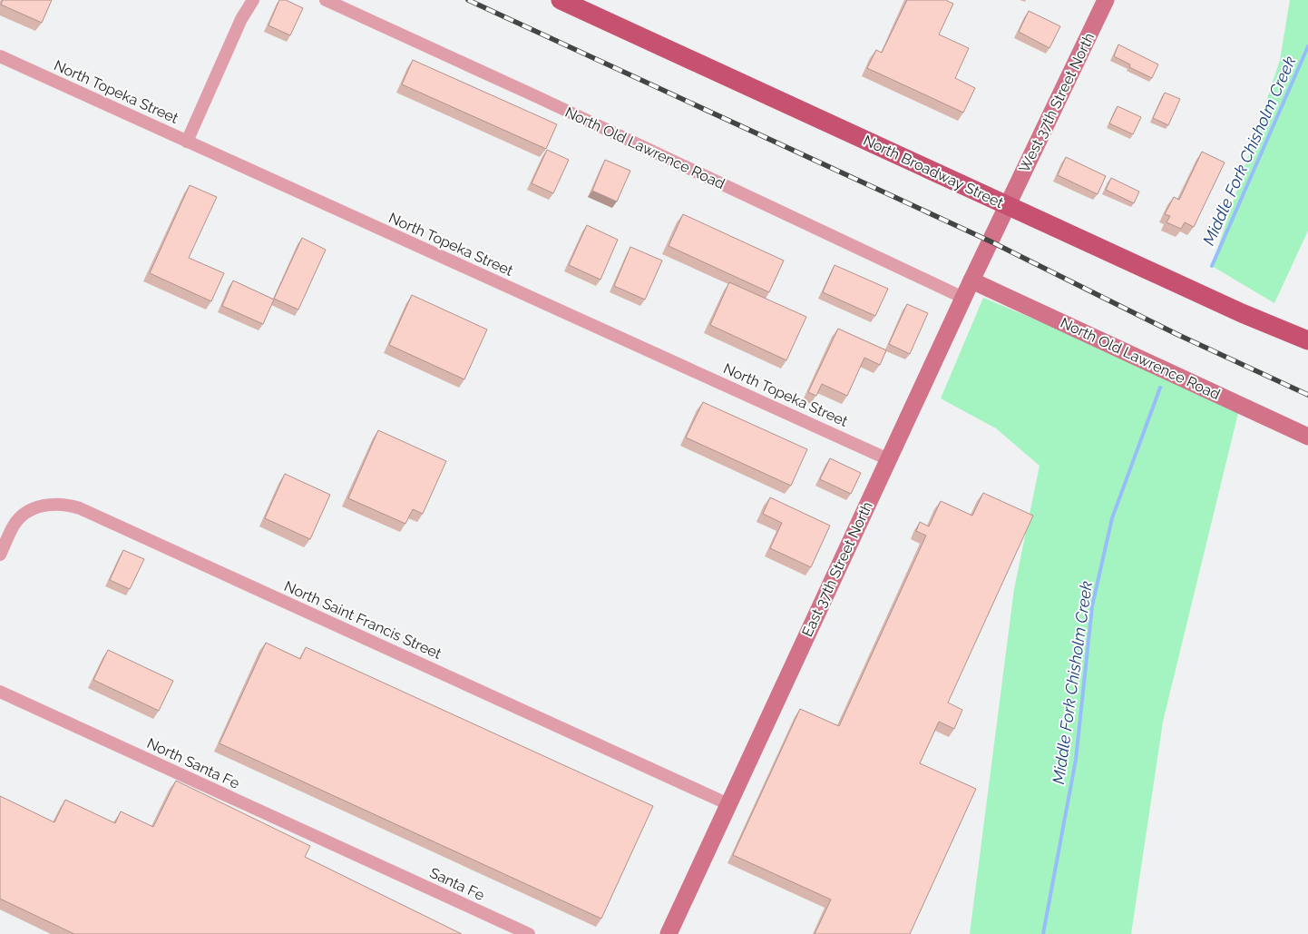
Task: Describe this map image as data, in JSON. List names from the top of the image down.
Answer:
{
  "streets": {
    "main road": [
      "West 37th Street North",
      "North Old Lawrence Road",
      "North Broadway Street",
      "East 37th Street North"
    ],
    "street": [
      "North Topeka Street",
      "North Saint Francis Street",
      "North Santa Fe",
      "Santa Fe"
    ]
  },
  "crossings": [
    ["North Topeka Street", "East 37th Street North"],
    ["West 37th Street North", "North Broadway Street"],
    ["West 37th Street North", "East 37th Street North"],
    ["North Old Lawrence Road", "East 37th Street North"],
    ["North Broadway Street", "East 37th Street North"],
    ["East 37th Street North", "North Saint Francis Street"],
    ["North Santa Fe", "Santa Fe"]
  ],
  "water": ["Middle Fork Chisholm Creek"]
}
